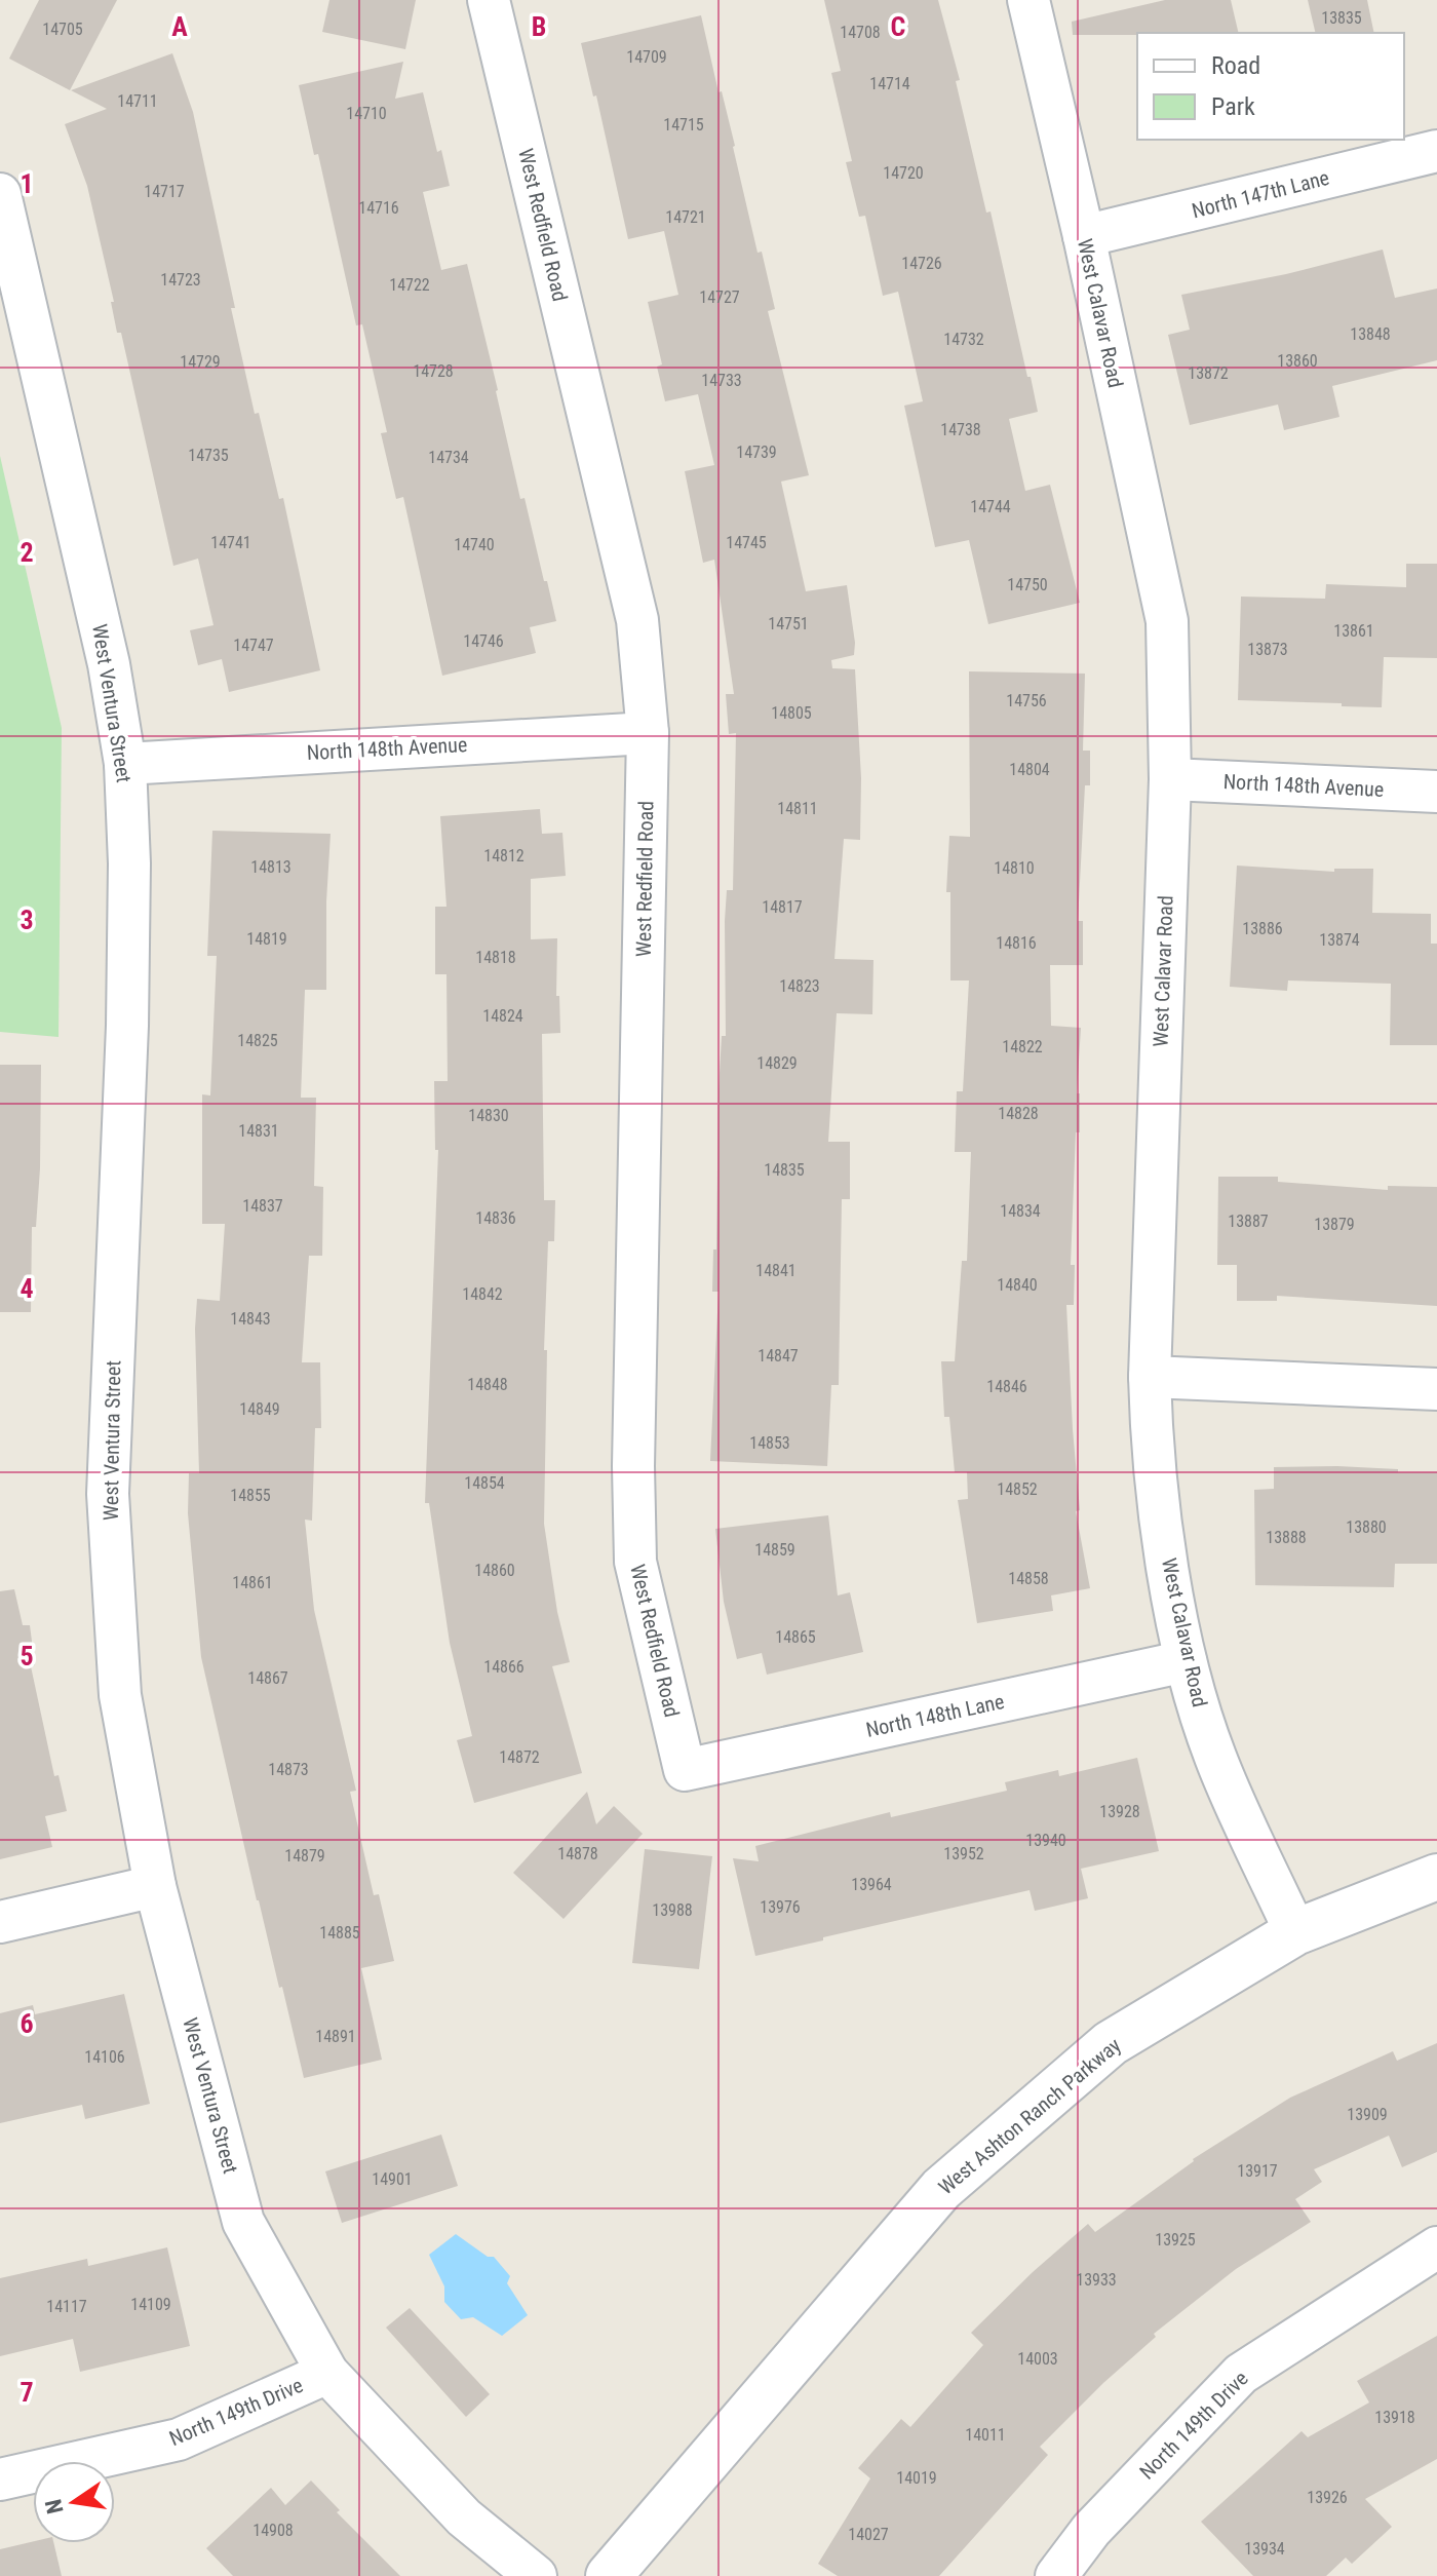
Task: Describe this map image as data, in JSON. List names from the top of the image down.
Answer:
{
  "streets": {
    "street": [
      "North 147th Lane",
      "West Redfield Road",
      "West Calavar Road",
      "West Ventura Street",
      "North 148th Avenue",
      "North 148th Lane",
      "West Ashton Ranch Parkway",
      "North 149th Drive"
    ]
  },
  "crossings": [
    ["North 147th Lane", "West Calavar Road"],
    ["West Redfield Road", "North 148th Avenue"],
    ["West Redfield Road", "North 148th Lane"],
    ["West Calavar Road", "North 148th Avenue"],
    ["West Calavar Road", "North 148th Lane"],
    ["West Calavar Road", "West Ashton Ranch Parkway"],
    ["West Ventura Street", "North 148th Avenue"],
    ["West Ventura Street", "North 149th Drive"]
  ],
  "house_numbers": [
    "13835",
    "14705",
    "14708",
    "14709",
    "14714",
    "14711",
    "14710",
    "14715",
    "14720",
    "14717",
    "14716",
    "14721",
    "14726",
    "14723",
    "14722",
    "14727",
    "13848",
    "14732",
    "13860",
    "14729",
    "14728",
    "13872",
    "14733",
    "14738",
    "14739",
    "14735",
    "14734",
    "14744",
    "14741",
    "14745",
    "14740",
    "14750",
    "14751",
    "13861",
    "14746",
    "14747",
    "13873",
    "14756",
    "14805",
    "14804",
    "14811",
    "14812",
    "14813",
    "14810",
    "14817",
    "13886",
    "14819",
    "13874",
    "14816",
    "14818",
    "14823",
    "14824",
    "14825",
    "14822",
    "14829",
    "14828",
    "14830",
    "14831",
    "14835",
    "14837",
    "14834",
    "14836",
    "13887",
    "13879",
    "14841",
    "14840",
    "14842",
    "14843",
    "14847",
    "14848",
    "14846",
    "14849",
    "14853",
    "14854",
    "14852",
    "14855",
    "13880",
    "13888",
    "14859",
    "14860",
    "14858",
    "14861",
    "14865",
    "14866",
    "14867",
    "14872",
    "14873",
    "13928",
    "13940",
    "14878",
    "13952",
    "14879",
    "13964",
    "13976",
    "13988",
    "14885",
    "14891",
    "14106",
    "13909",
    "13917",
    "14901",
    "13925",
    "13933",
    "14109",
    "14117",
    "14003",
    "13918",
    "14011",
    "14019",
    "13926",
    "14908",
    "14027",
    "13934"
  ],
  "legend": ["Road", "Park"],
  "north": "left",
  "grid": {
    "columns": ["A", "B", "C"],
    "rows": [
      "1",
      "2",
      "3",
      "4",
      "5",
      "6",
      "7"
    ]
  }
}
